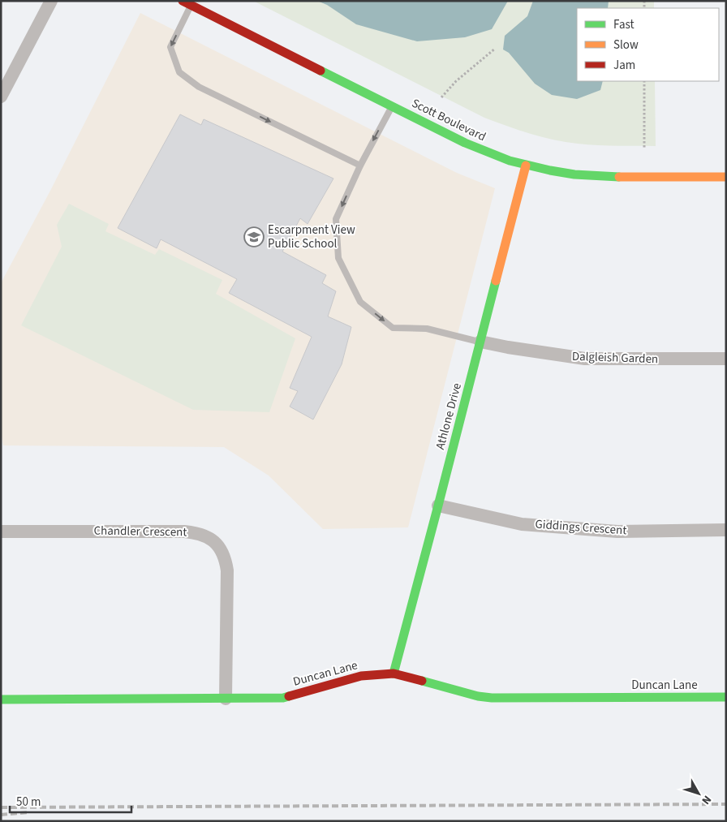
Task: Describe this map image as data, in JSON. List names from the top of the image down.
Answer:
{
  "streets": {
    "street": [
      "Scott Boulevard",
      "Dalgleish Garden",
      "Athlone Drive",
      "Giddings Crescent",
      "Chandler Crescent",
      "Duncan Lane"
    ]
  },
  "crossings": [
    ["Scott Boulevard", "Athlone Drive"],
    ["Dalgleish Garden", "Athlone Drive"],
    ["Athlone Drive", "Giddings Crescent"],
    ["Athlone Drive", "Duncan Lane"],
    ["Chandler Crescent", "Duncan Lane"]
  ],
  "places": {
    "school or university": ["Escarpment View Public School"]
  },
  "legend": ["Fast", "Slow", "Jam"],
  "scale_bar": "50 m",
  "north": "bottom right"
}
